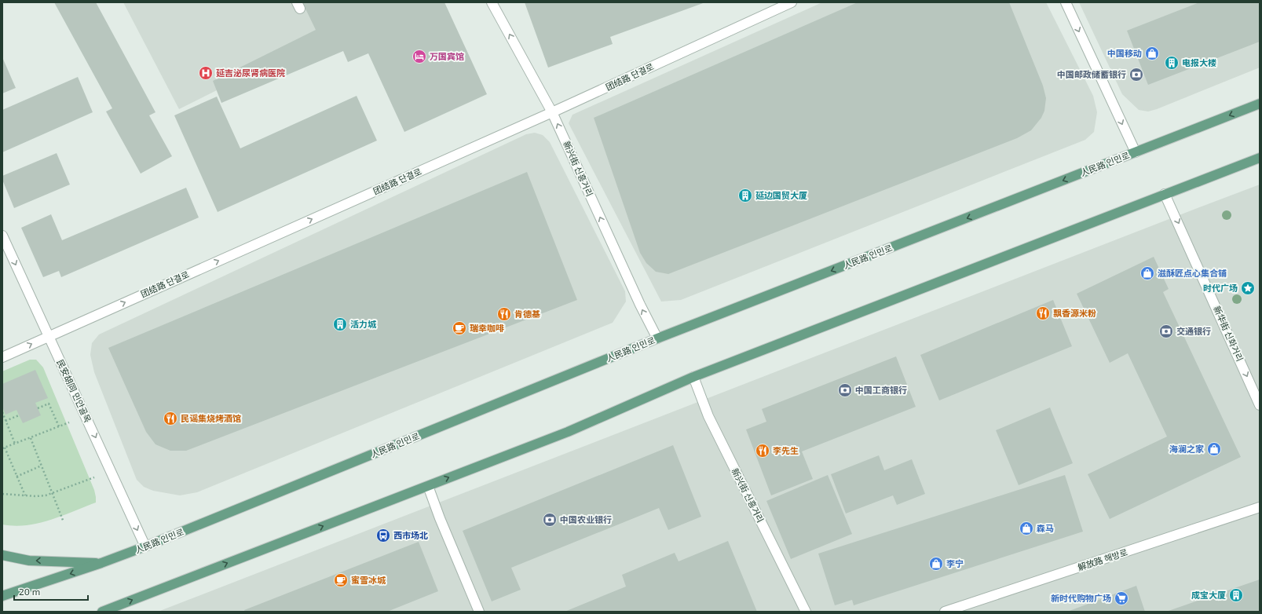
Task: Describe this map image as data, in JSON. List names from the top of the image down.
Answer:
{
  "streets": {
    "main road": ["人民路 인민로"],
    "street": [
      "团结路 단결로",
      "新兴街 신흥거리",
      "新华街 신화거리",
      "民安胡同 민안골목",
      "解放路 해방로"
    ]
  },
  "crossings": [
    ["团结路 단결로", "新兴街 신흥거리"],
    ["团结路 단결로", "民安胡同 민안골목"],
    ["人民路 인민로", "新兴街 신흥거리"],
    ["人民路 인민로", "民安胡同 민안골목"]
  ],
  "one_way": [
    "团结路 단결로",
    "新兴街 신흥거리",
    "新华街 신화거리",
    "民安胡同 민안골목"
  ],
  "places": {
    "shop": [
      "中国移动",
      "滋酥匠点心集合铺",
      "海澜之家",
      "森马",
      "李宁"
    ],
    "hotel": ["万国宾馆"],
    "building": [
      "电报大楼",
      "延边国贸大厦",
      "活力城",
      "成宝大厦"
    ],
    "hospital": ["延吉泌尿肾病医院"],
    "bank": [
      "中国邮政储蓄银行",
      "交通银行",
      "中国工商银行",
      "中国农业银行"
    ],
    "place": ["时代广场"],
    "restaurant": [
      "飘香源米粉",
      "肯德基",
      "民谣集烧烤酒馆",
      "李先生"
    ],
    "cafe": ["瑞幸咖啡", "蜜雪冰城"],
    "bus stop": ["西市场北"],
    "supermarket": ["新时代购物广场"]
  },
  "scale_bar": "20 m"
}
